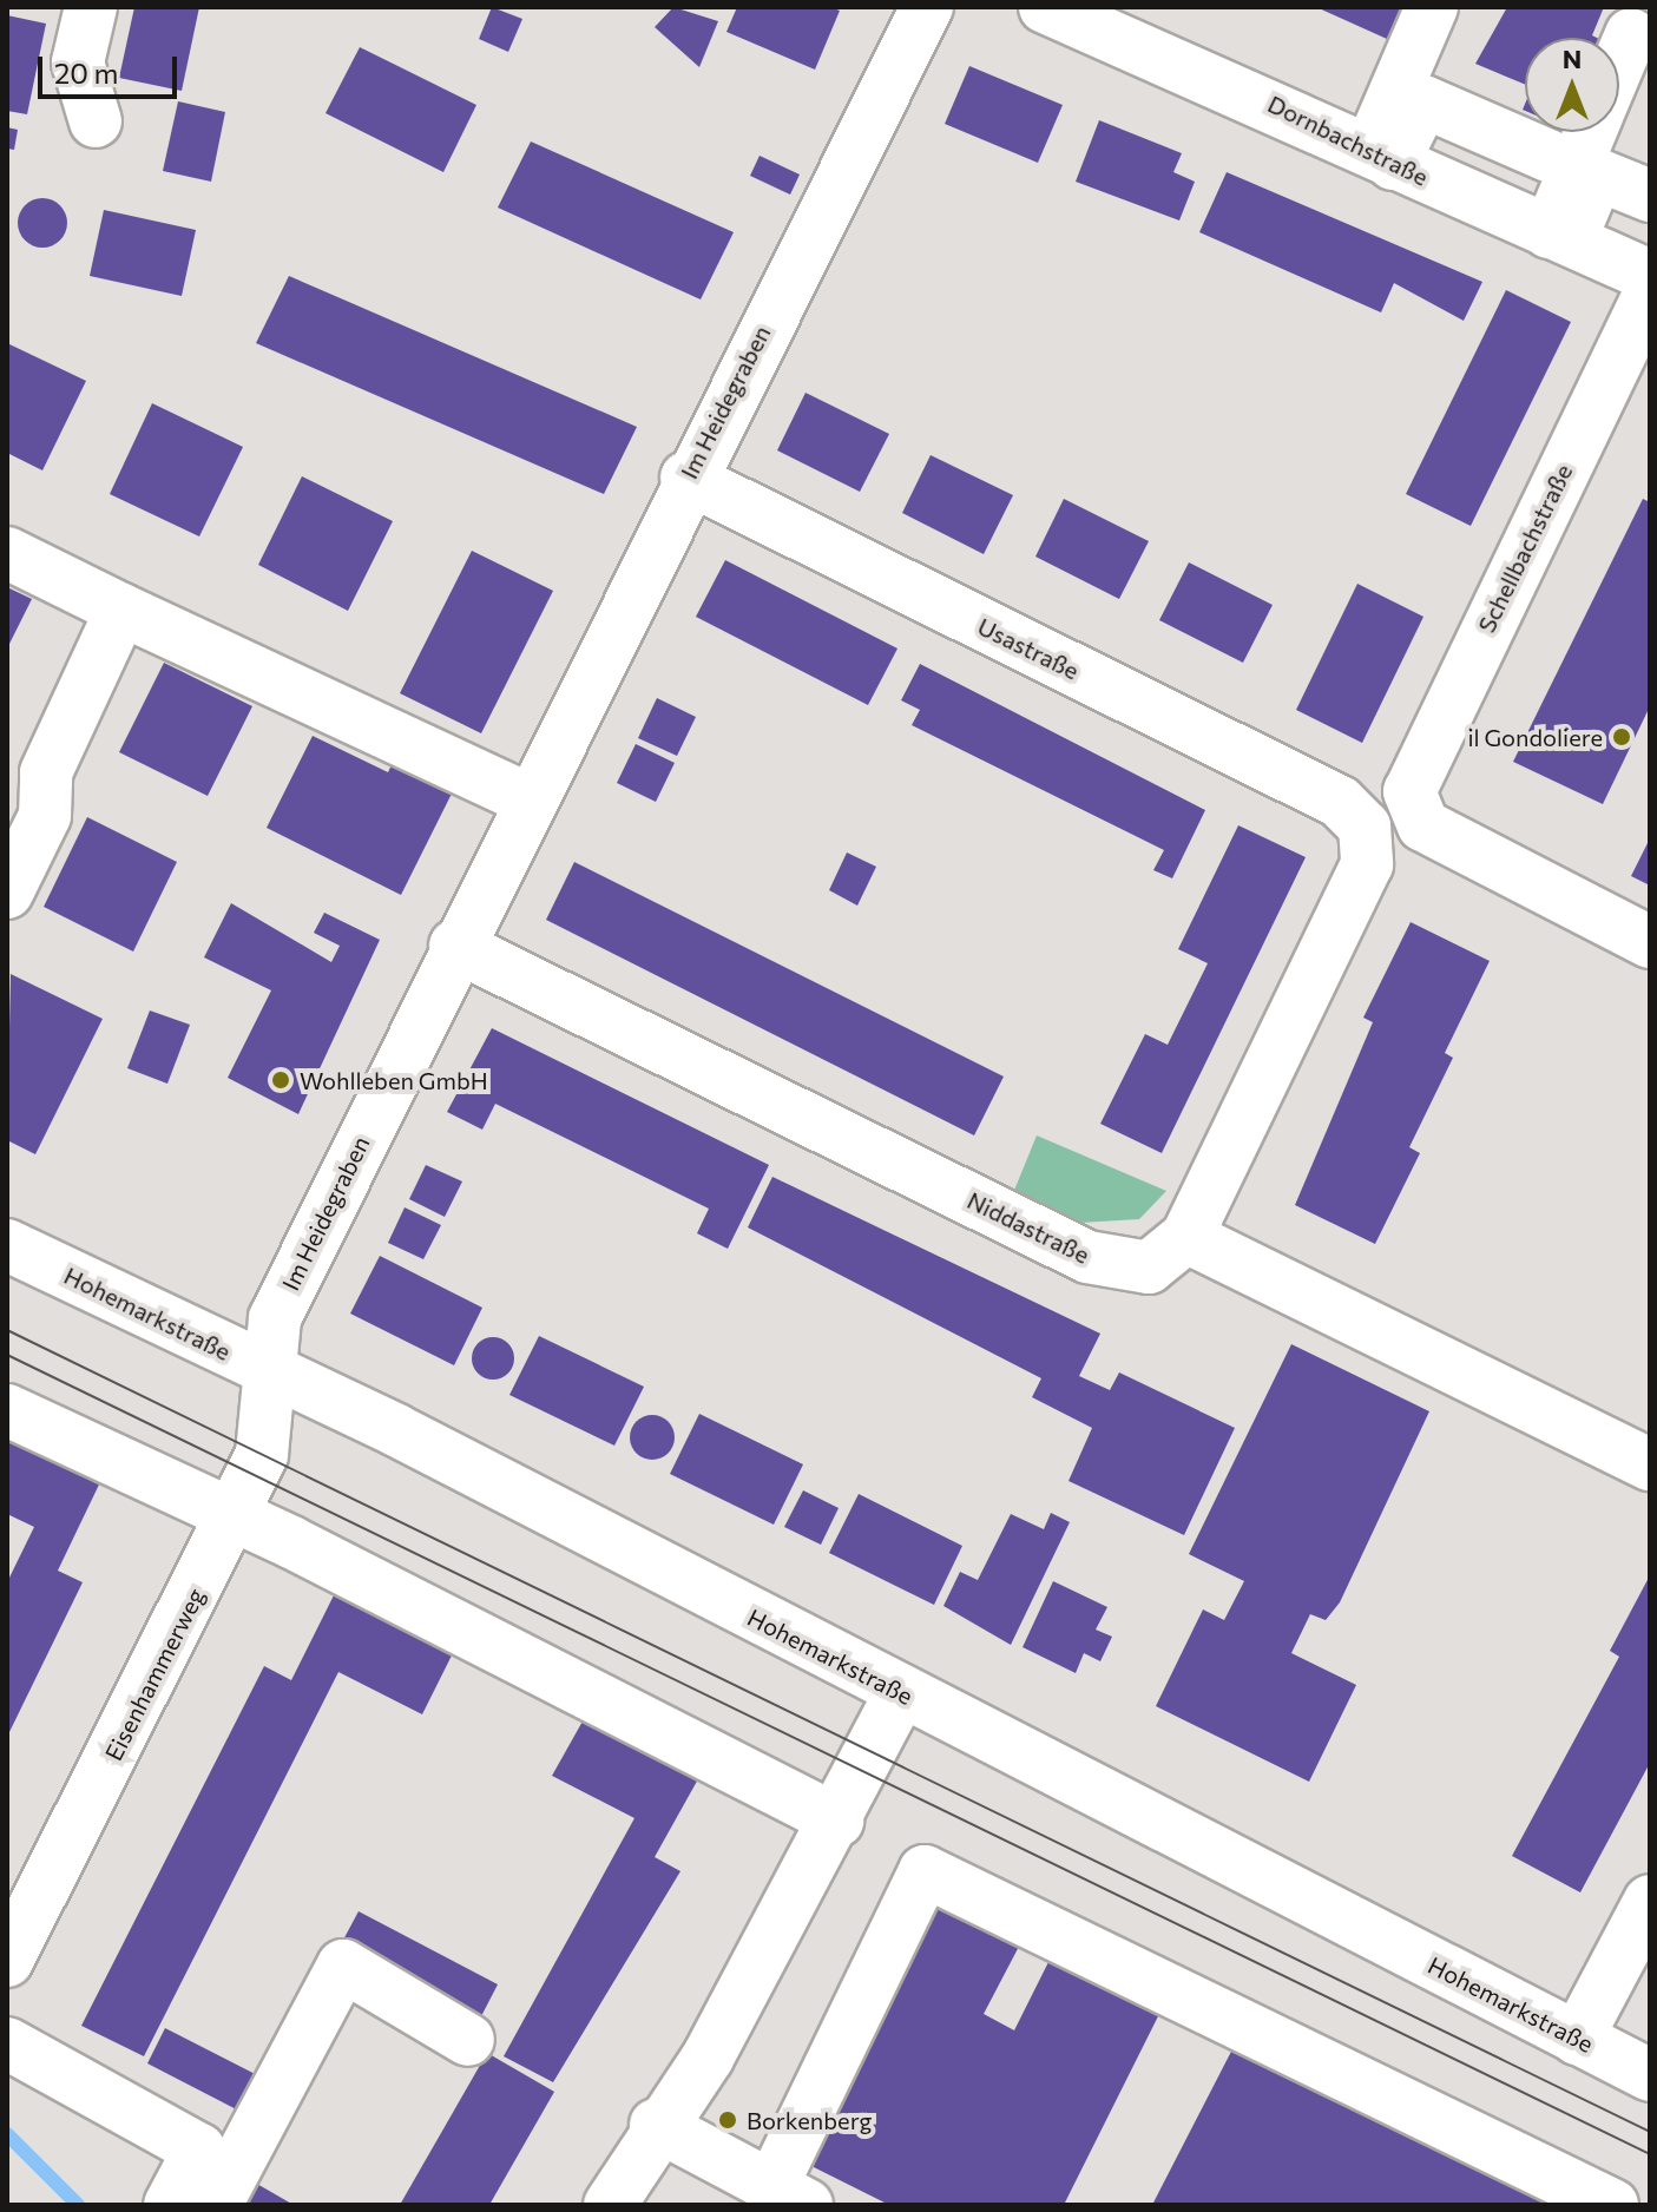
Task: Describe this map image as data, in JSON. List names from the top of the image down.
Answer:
{
  "streets": {
    "street": [
      "Dornbachstraße",
      "Im Heidegraben",
      "Schellbachstraße",
      "Usastraße",
      "Niddastraße",
      "Hohemarkstraße",
      "Eisenhammerweg"
    ]
  },
  "crossings": [
    ["Im Heidegraben", "Usastraße"],
    ["Im Heidegraben", "Niddastraße"],
    ["Im Heidegraben", "Hohemarkstraße"],
    ["Im Heidegraben", "Eisenhammerweg"],
    ["Usastraße", "Niddastraße"],
    ["Hohemarkstraße", "Eisenhammerweg"]
  ],
  "places": ["il Gondoliere", "Wohlleben GmbH", "Borkenberg"],
  "scale_bar": "20 m",
  "north": "top"
}
